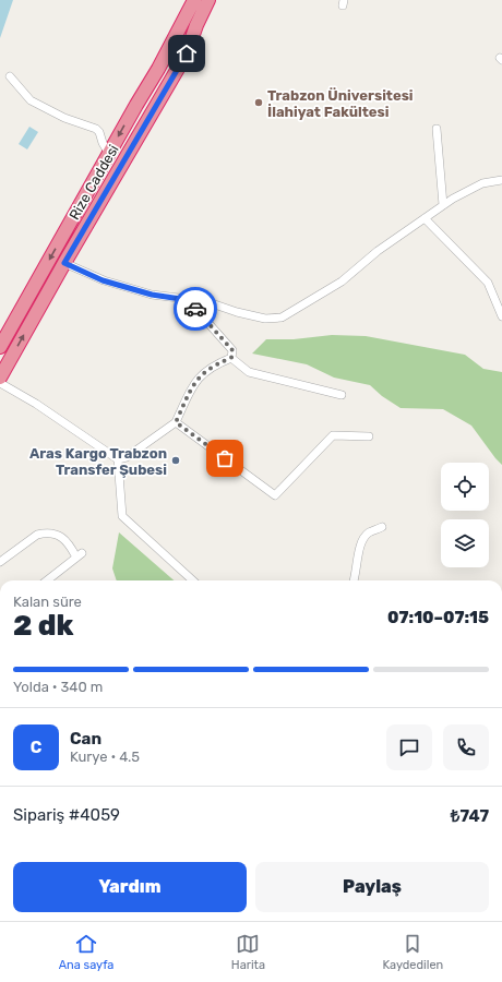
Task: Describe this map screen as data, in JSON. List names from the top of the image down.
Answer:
{
  "streets": {
    "highway": ["Rize Caddesi"]
  },
  "places": ["Trabzon Üniversitesi İlahiyat Fakültesi", "Aras Kargo Trabzon Transfer Şubesi"],
  "page": {
    "heading": ["2 dk", "Kalan süre", "07:10–07:15"],
    "panel": [
      "Can",
      "Kurye · 4.5",
      "Sipariş #4059",
      "₺747"
    ],
    "bar": "Yolda · 340 m",
    "round": "C",
    "buttons": ["Yardım", "Paylaş"],
    "tabs": ["Ana sayfa", "Harita", "Kaydedilen"]
  }
}
